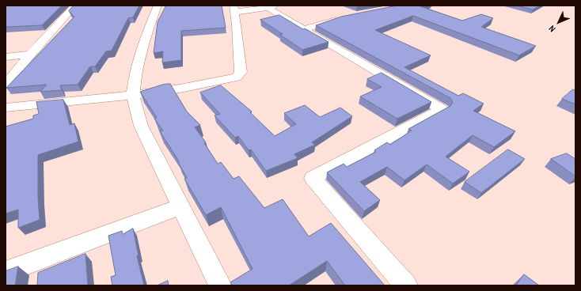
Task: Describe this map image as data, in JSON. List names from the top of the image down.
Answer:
{
  "north": "bottom left"
}
